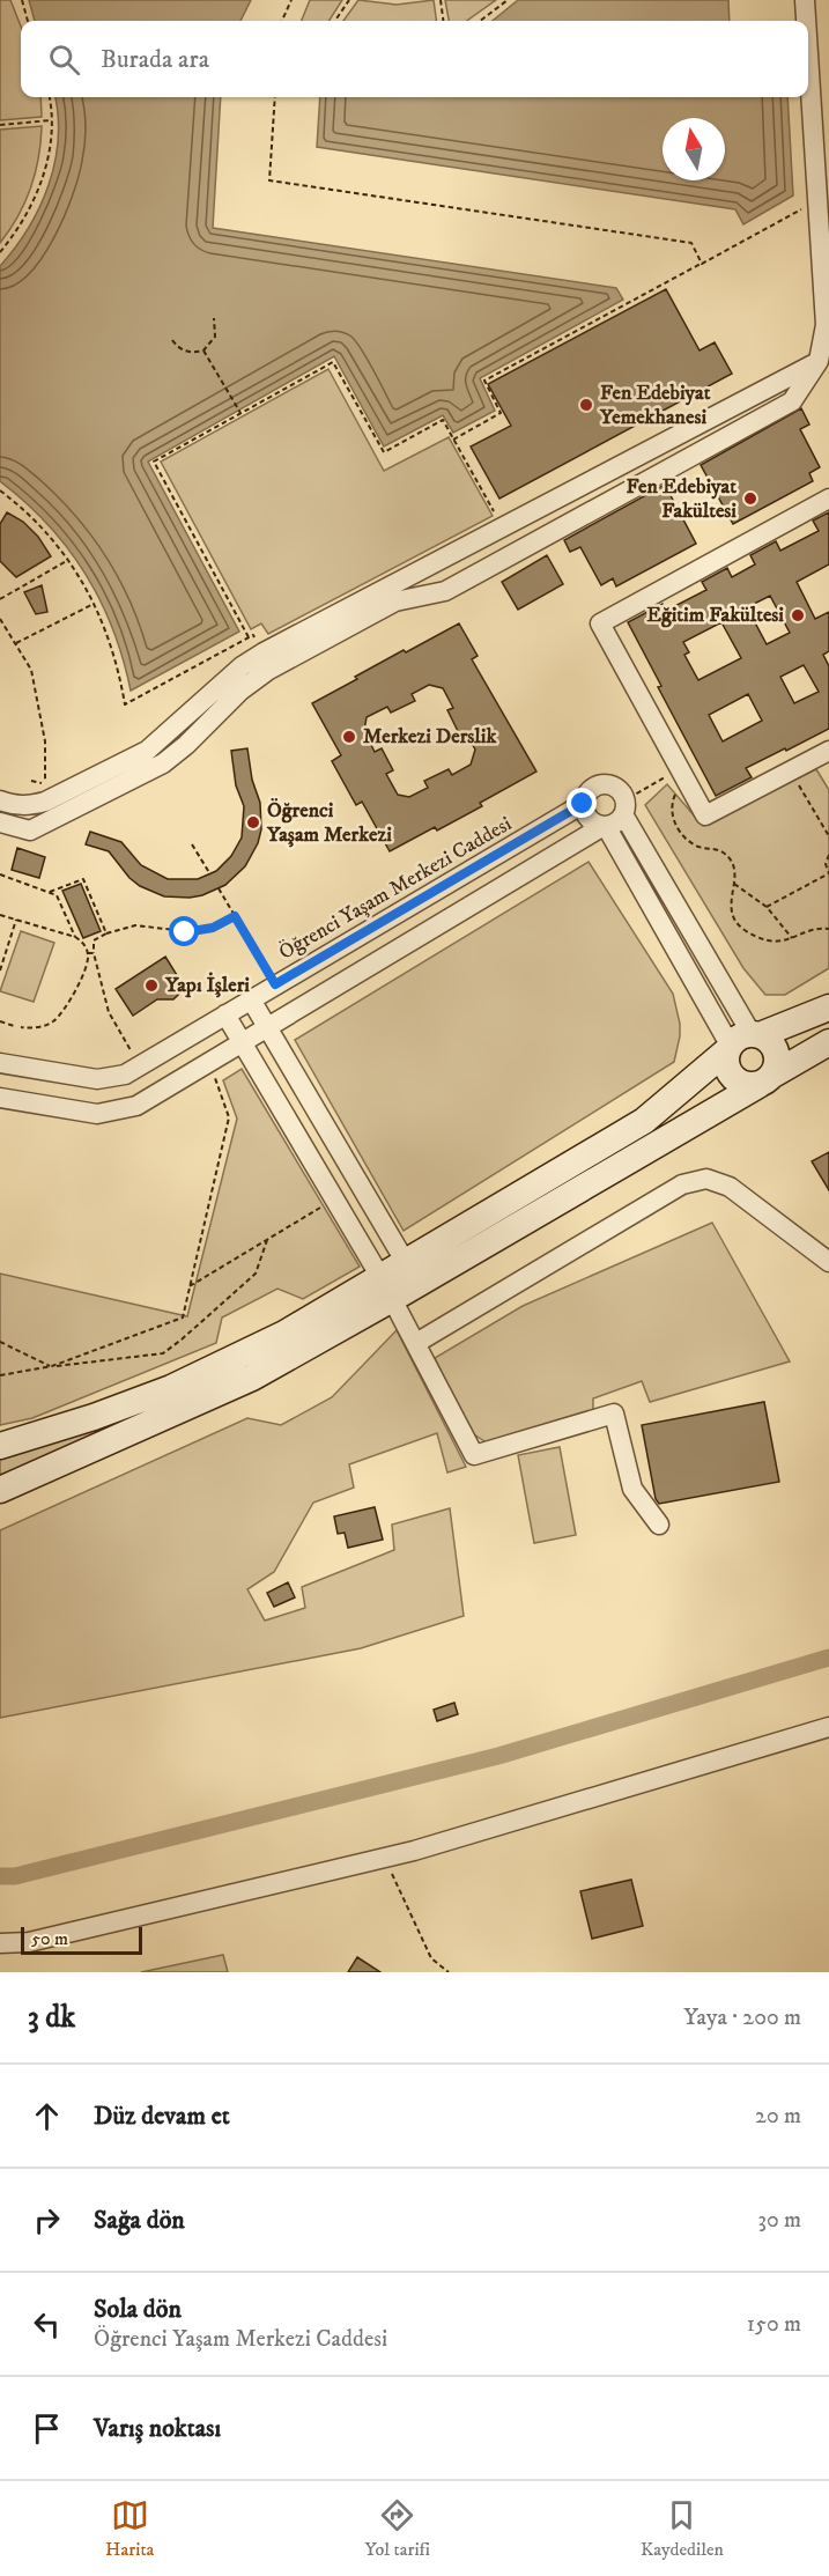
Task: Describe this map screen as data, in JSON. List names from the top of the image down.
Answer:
{
  "streets": {
    "street": ["Öğrenci Yaşam Merkezi Caddesi"]
  },
  "places": [
    "Fen Edebiyat Yemekhanesi",
    "Fen Edebiyat Fakültesi",
    "Eğitim Fakültesi",
    "Merkezi Derslik",
    "Öğrenci Yaşam Merkezi",
    "Yapı İşleri"
  ],
  "scale_bar": "50 m",
  "north": "top",
  "page": {
    "search": "Burada ara",
    "scale": "50 m",
    "heading": ["3 dk", "Yaya · 200 m"],
    "list": [
      ["Düz devam et", "20 m"],
      ["Sağa dön", "30 m"],
      ["Sola dön", "Öğrenci Yaşam Merkezi Caddesi", "150 m"],
      "Varış noktası"
    ],
    "nav": ["Harita", "Yol tarifi", "Kaydedilen"]
  }
}
